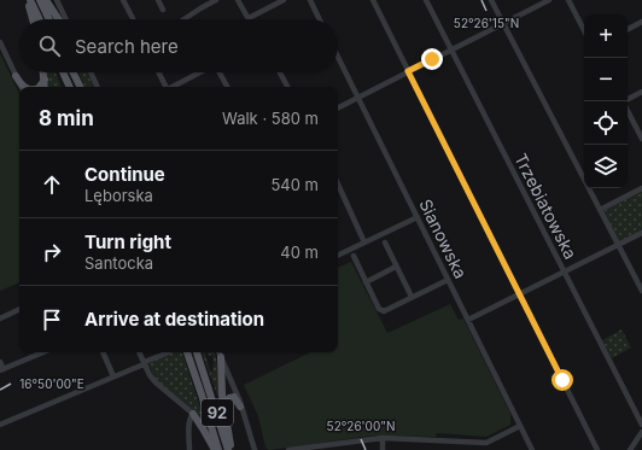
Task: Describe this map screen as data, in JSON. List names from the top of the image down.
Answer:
{
  "streets": {
    "main road": ["92"],
    "street": ["Trzebiatowska", "Sianowska"]
  },
  "page": {
    "map_buttons": ["+", "−"],
    "search": "Search here",
    "heading": ["8 min", "Walk · 580 m"],
    "list": [
      ["Continue", "Lęborska", "540 m"],
      ["Turn right", "Santocka", "40 m"],
      "Arrive at destination"
    ]
  },
  "coordinates": ["52°26'15\"N", "16°50'00\"E", "52°26'00\"N"]
}
